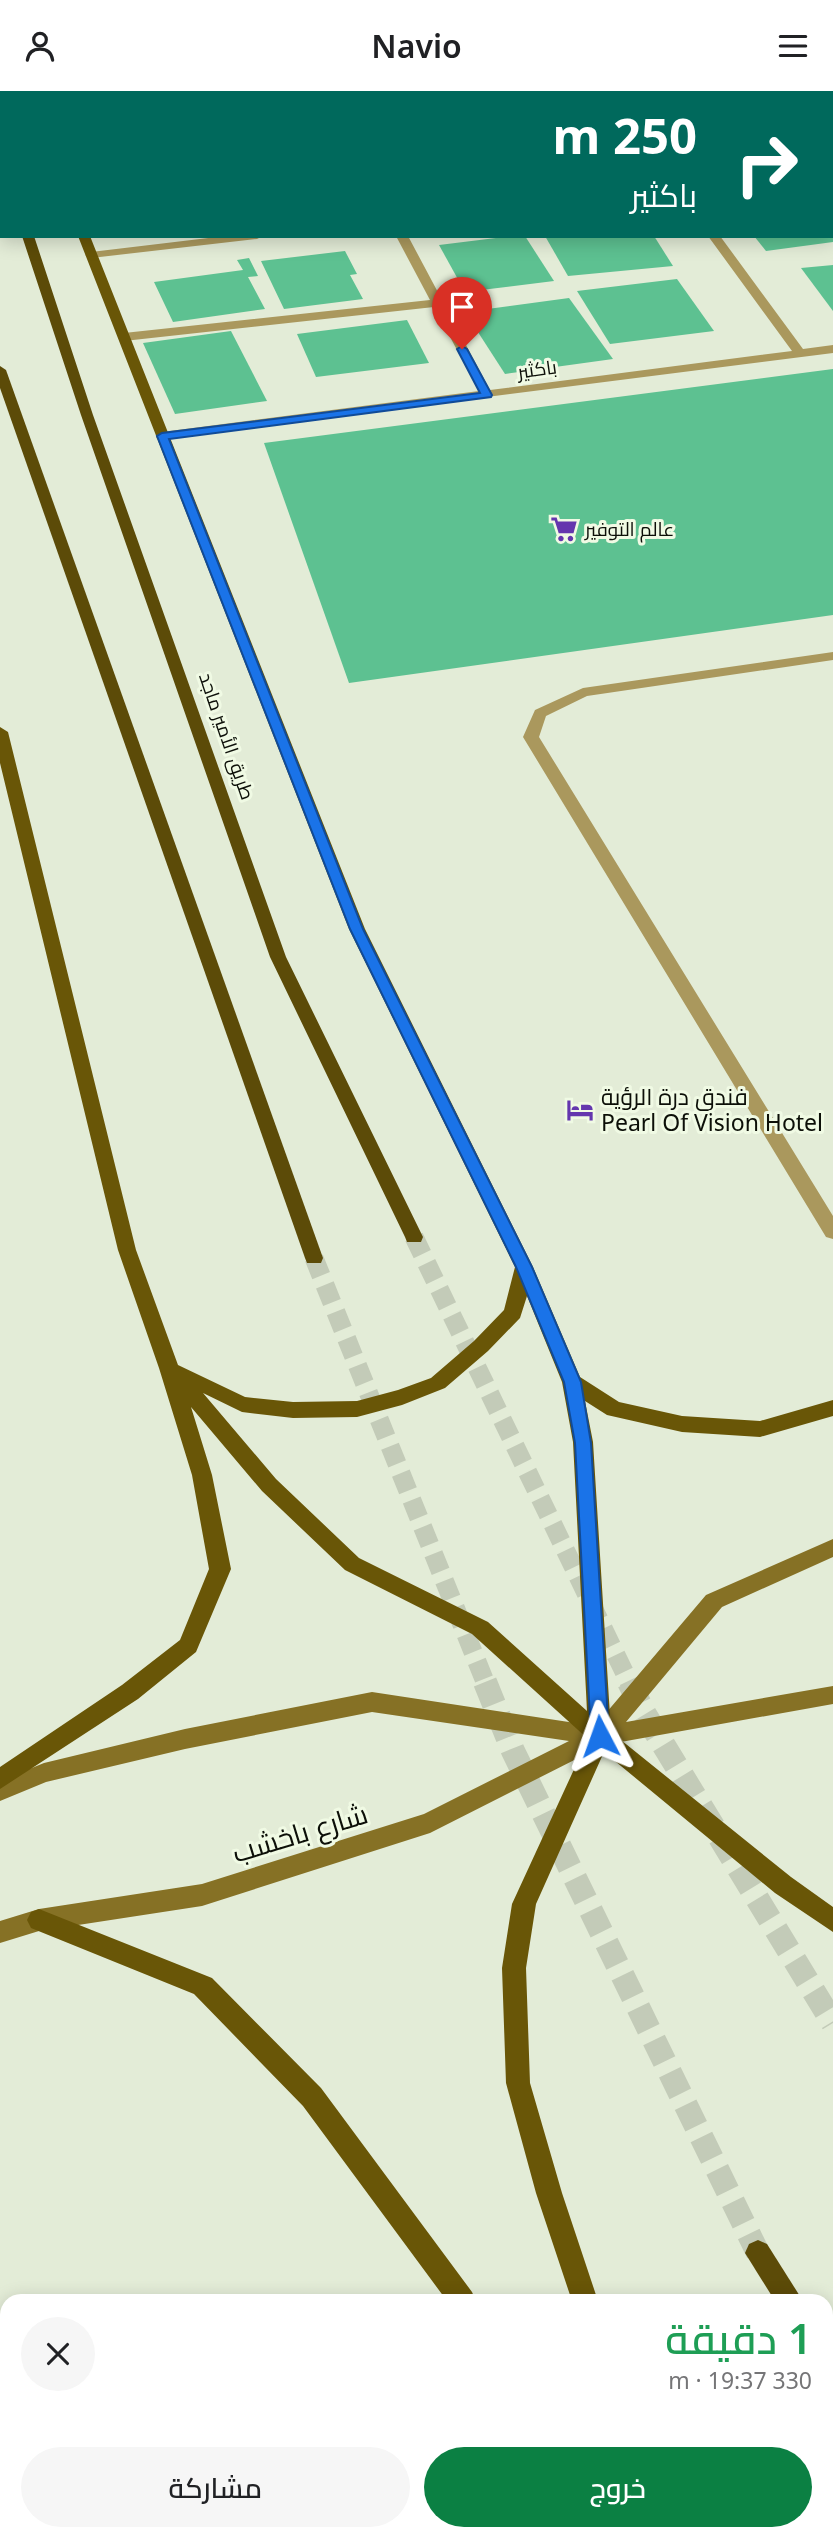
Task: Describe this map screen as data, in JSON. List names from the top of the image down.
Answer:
{
  "streets": {
    "highway": ["طريق الأمير ماجد"],
    "main road": ["شارع باخشب"],
    "street": ["باكثير"]
  },
  "places": {
    "supermarket": ["عالم التوفير"],
    "hotel": ["فندق درة الرؤية Pearl Of Vision Hotel"]
  },
  "page": {
    "header": "Navio",
    "turn": ["250 m", "باكثير"],
    "heading": ["1 دقيقة", "330 m · 19:37"],
    "buttons": ["خروج", "مشاركة"]
  }
}
